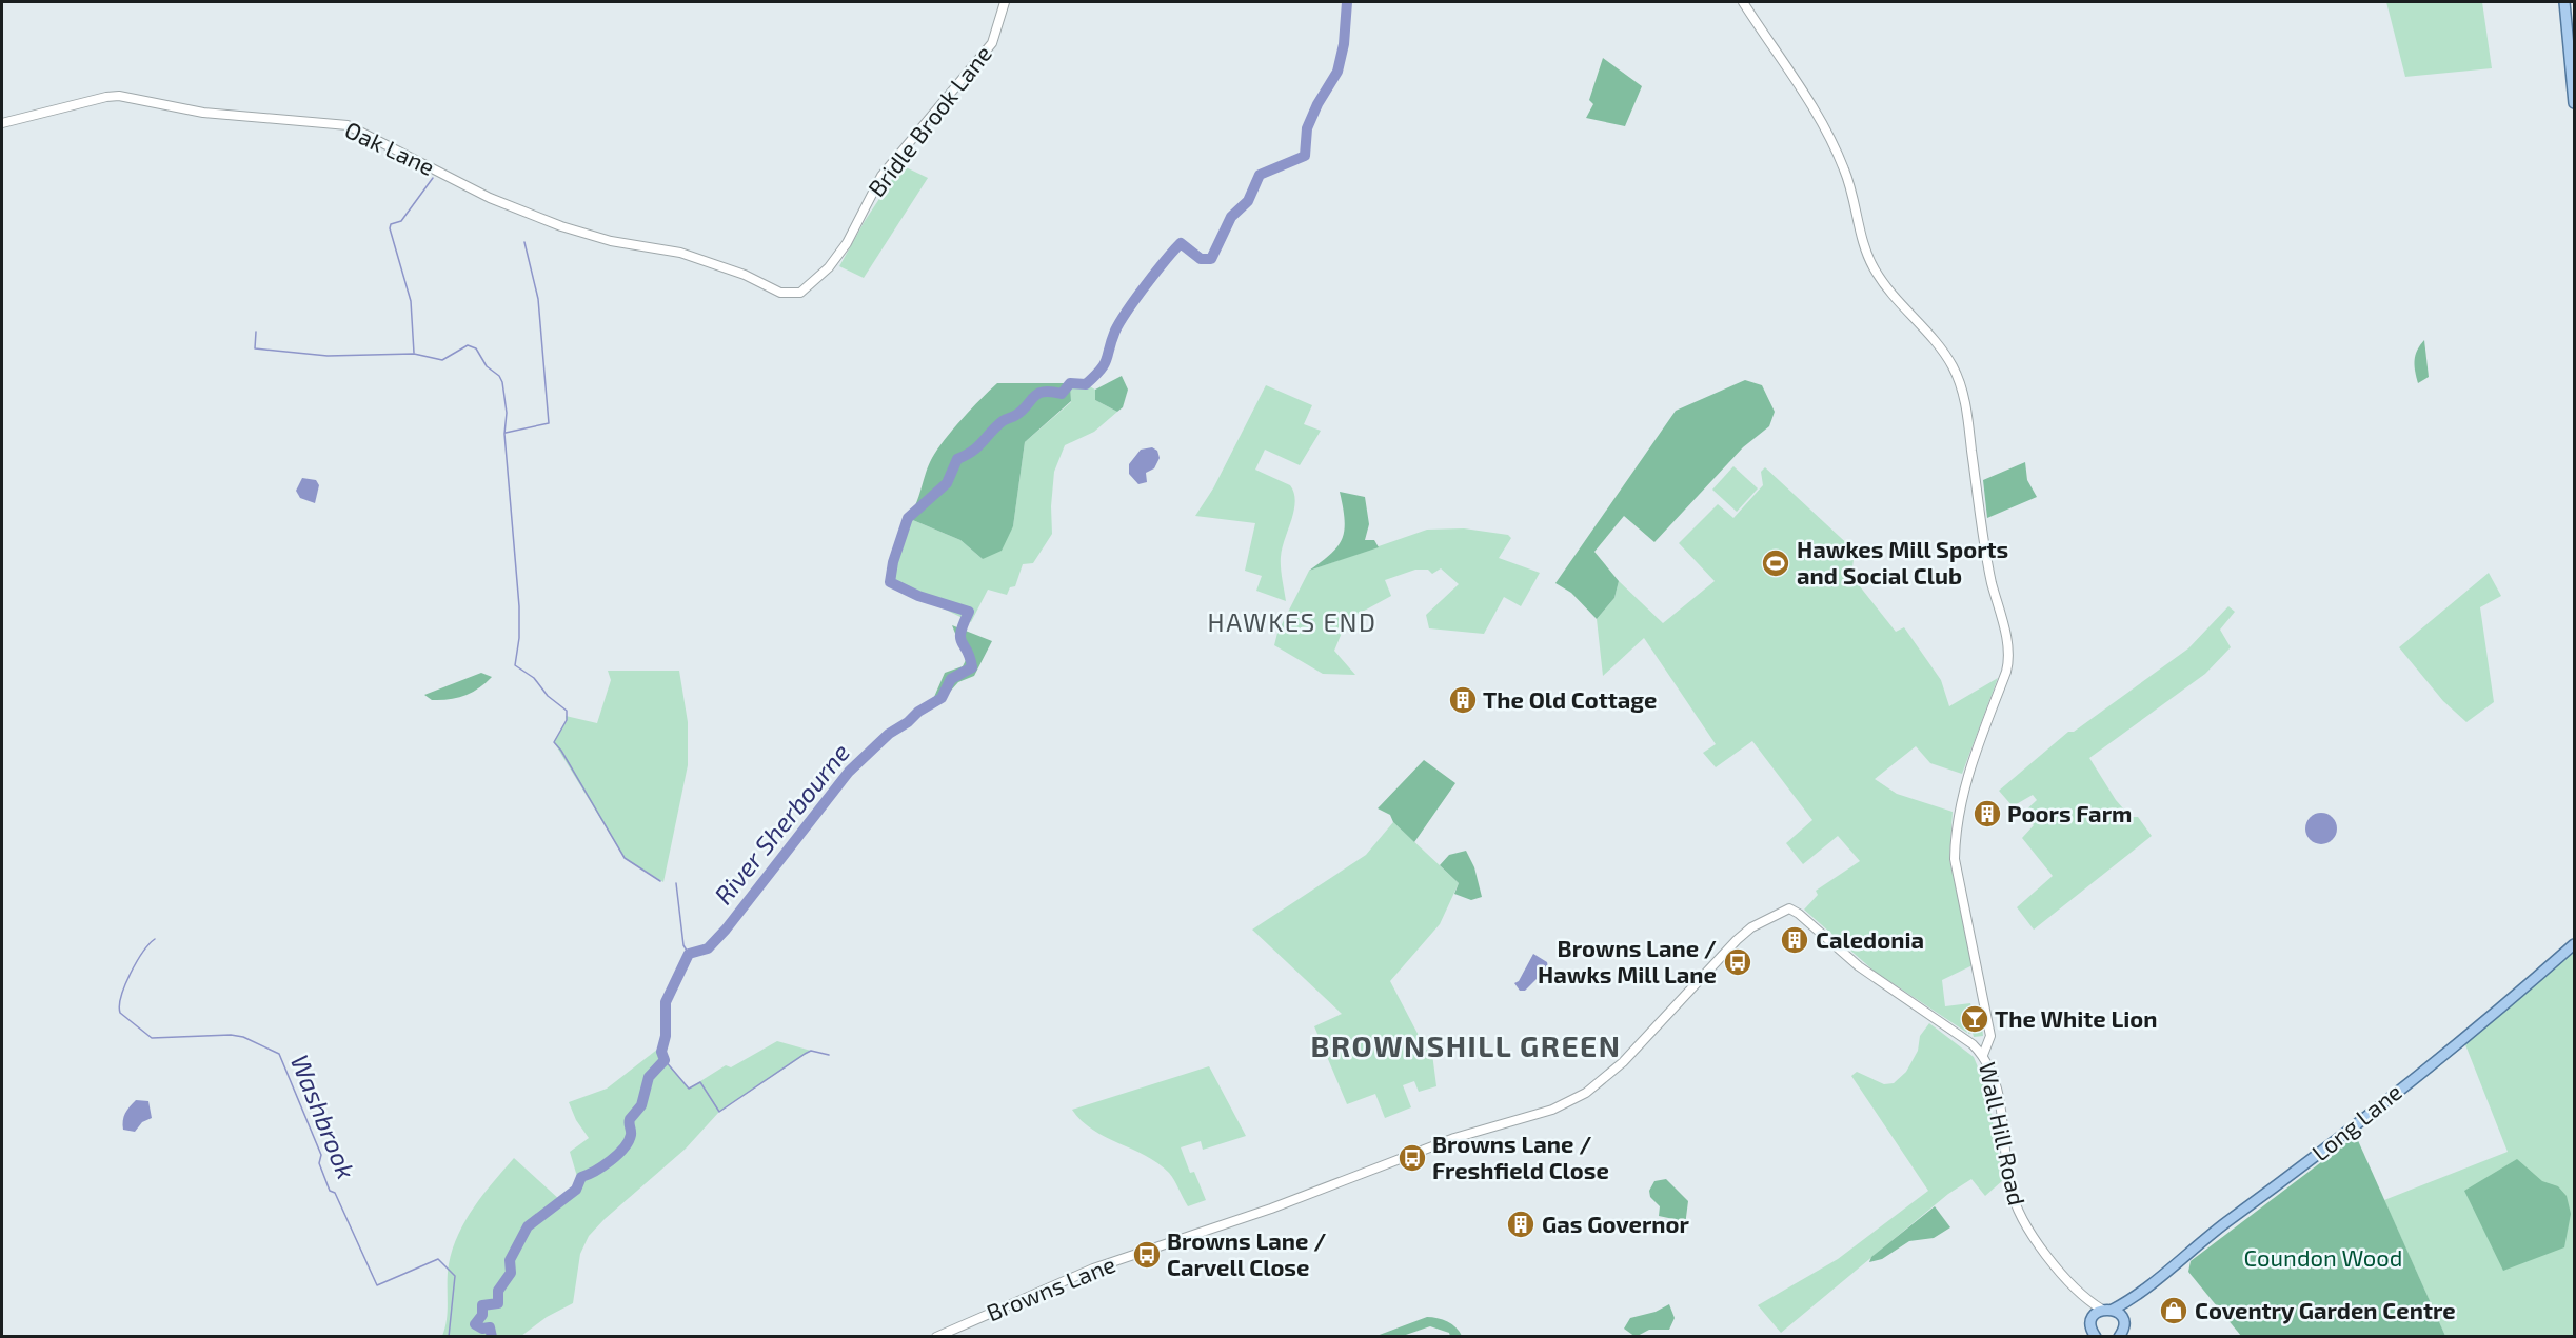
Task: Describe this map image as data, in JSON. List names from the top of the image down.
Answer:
{
  "streets": {
    "main road": ["Long Lane"],
    "street": [
      "Bridle Brook Lane",
      "Oak Lane",
      "Wall Hill Road",
      "Browns Lane"
    ]
  },
  "crossings": [
    ["Bridle Brook Lane", "Oak Lane"],
    ["Long Lane", "Wall Hill Road"],
    ["Wall Hill Road", "Browns Lane"]
  ],
  "districts": ["HAWKES END", "BROWNSHILL GREEN"],
  "water": ["River Sherbourne", "Washbrook"],
  "parks": ["Coundon Wood"],
  "places": {
    "sports": ["Hawkes Mill Sports and Social Club"],
    "building": [
      "The Old Cottage",
      "Poors Farm",
      "Caledonia",
      "Gas Governor"
    ],
    "bus stop": ["Browns Lane / Hawks Mill Lane", "Browns Lane / Freshfield Close", "Browns Lane / Carvell Close"],
    "bar": ["The White Lion"],
    "shop": ["Coventry Garden Centre"]
  }
}
